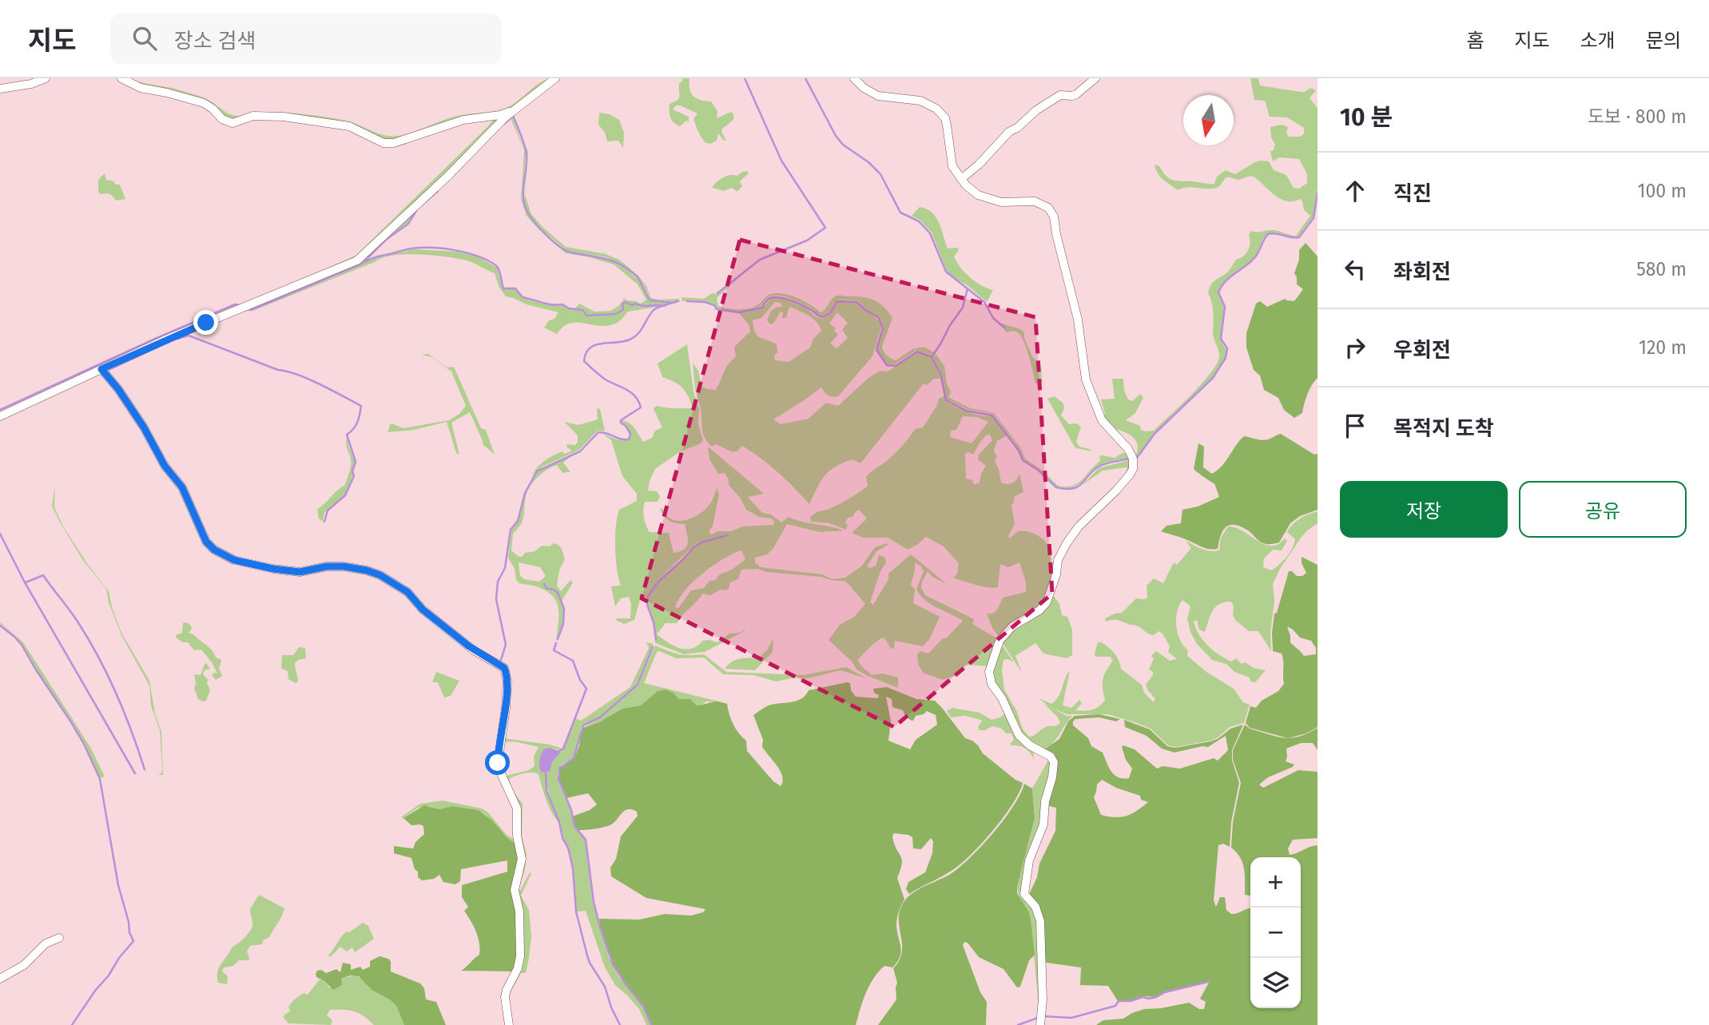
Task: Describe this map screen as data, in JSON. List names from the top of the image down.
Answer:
{
  "north": "bottom",
  "page": {
    "header": "지도",
    "search": "장소 검색",
    "nav": [
      "홈",
      "지도",
      "소개",
      "문의"
    ],
    "heading": ["10 분", "도보 · 800 m"],
    "list": [
      ["직진", "100 m"],
      ["좌회전", "580 m"],
      ["우회전", "120 m"],
      "목적지 도착"
    ],
    "buttons": ["저장", "공유"],
    "map_buttons": ["+", "−"]
  }
}
